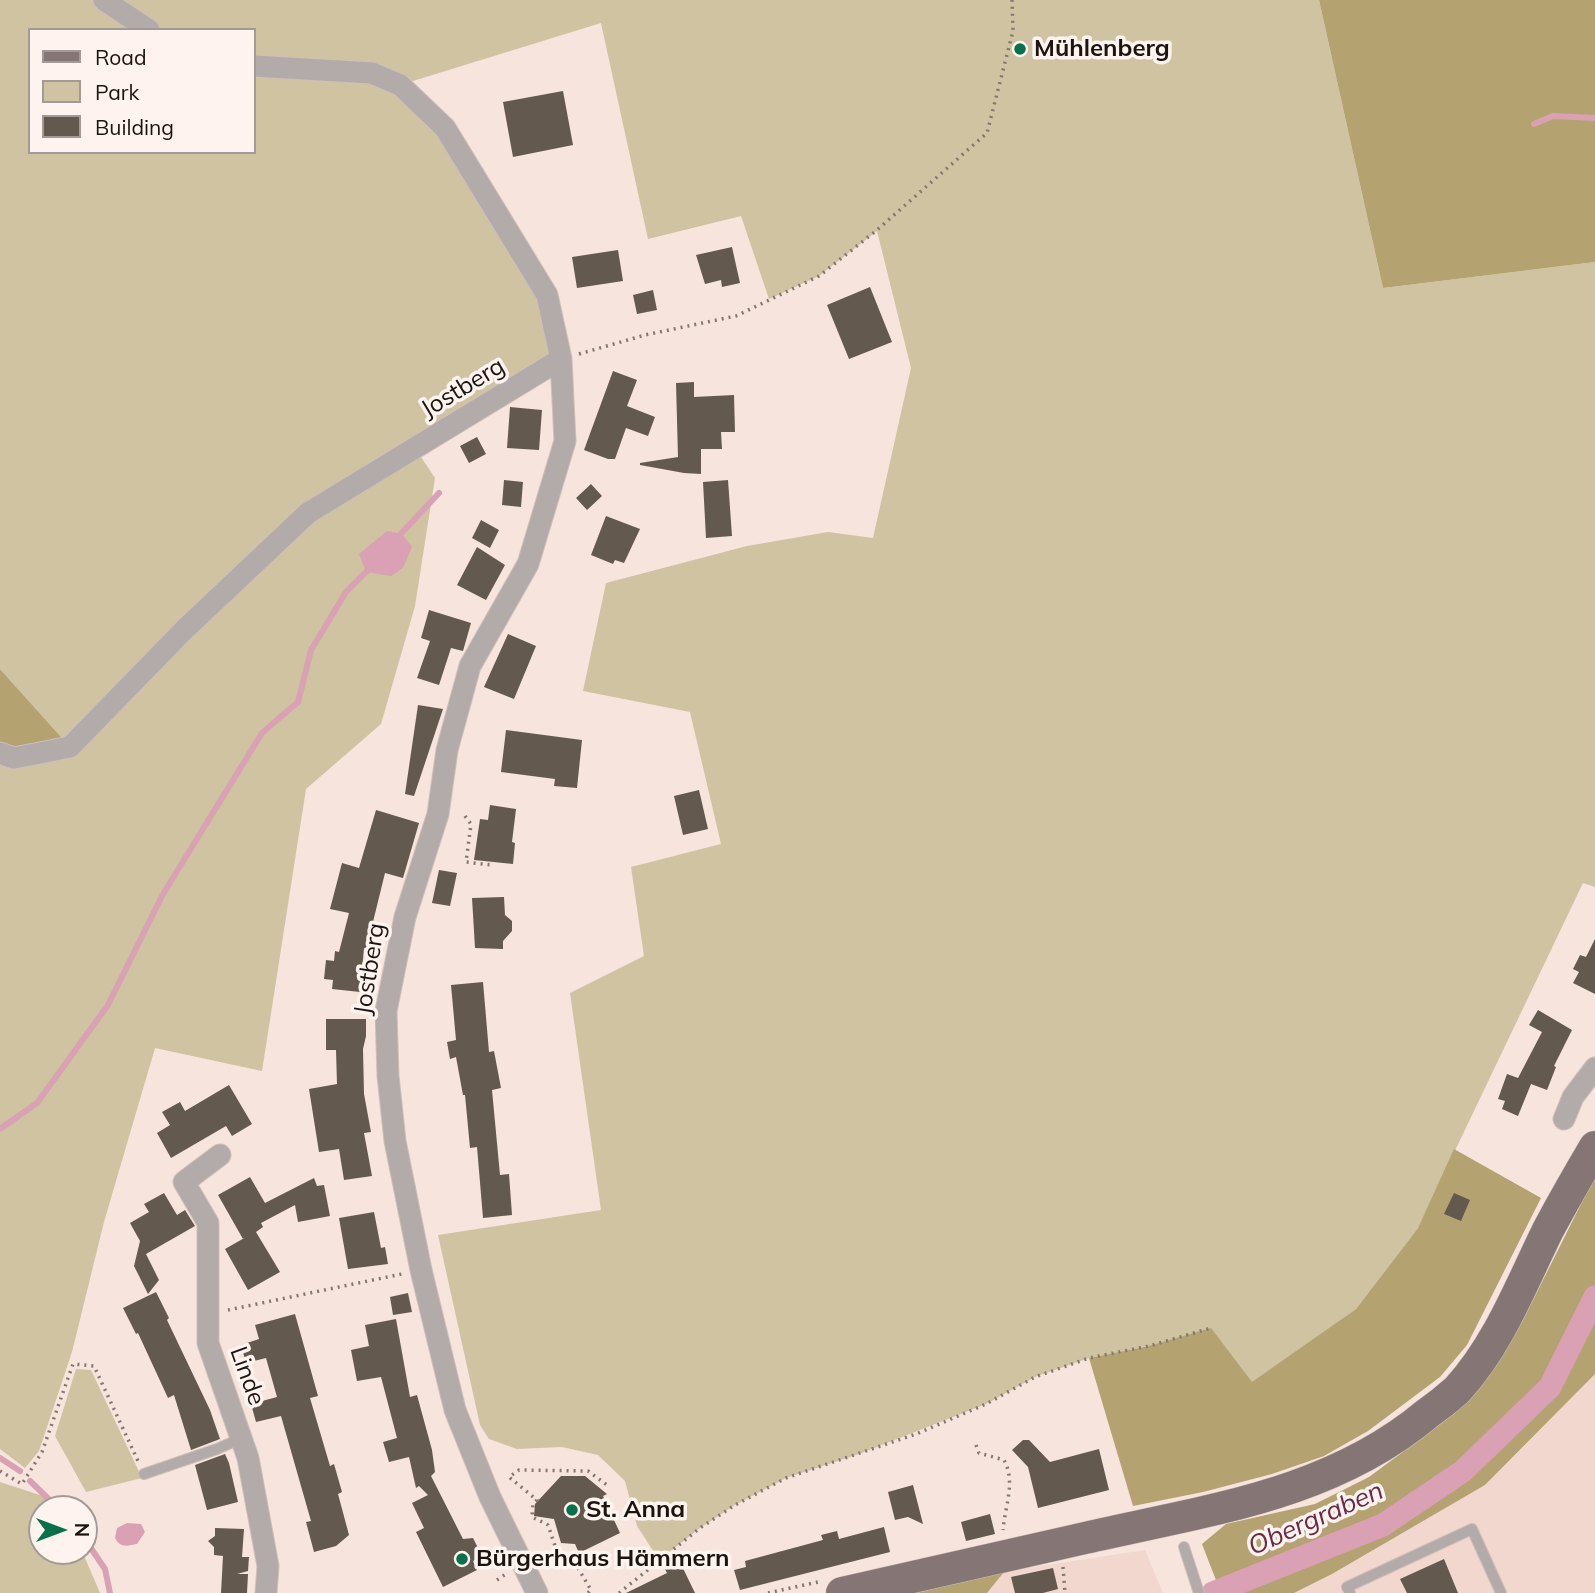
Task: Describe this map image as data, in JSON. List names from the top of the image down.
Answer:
{
  "streets": {
    "street": ["Jostberg", "Linde"]
  },
  "water": ["Obergraben"],
  "places": ["Mühlenberg", "St. Anna", "Bürgerhaus Hämmern"],
  "legend": ["Road", "Park", "Building"],
  "north": "right"
}
